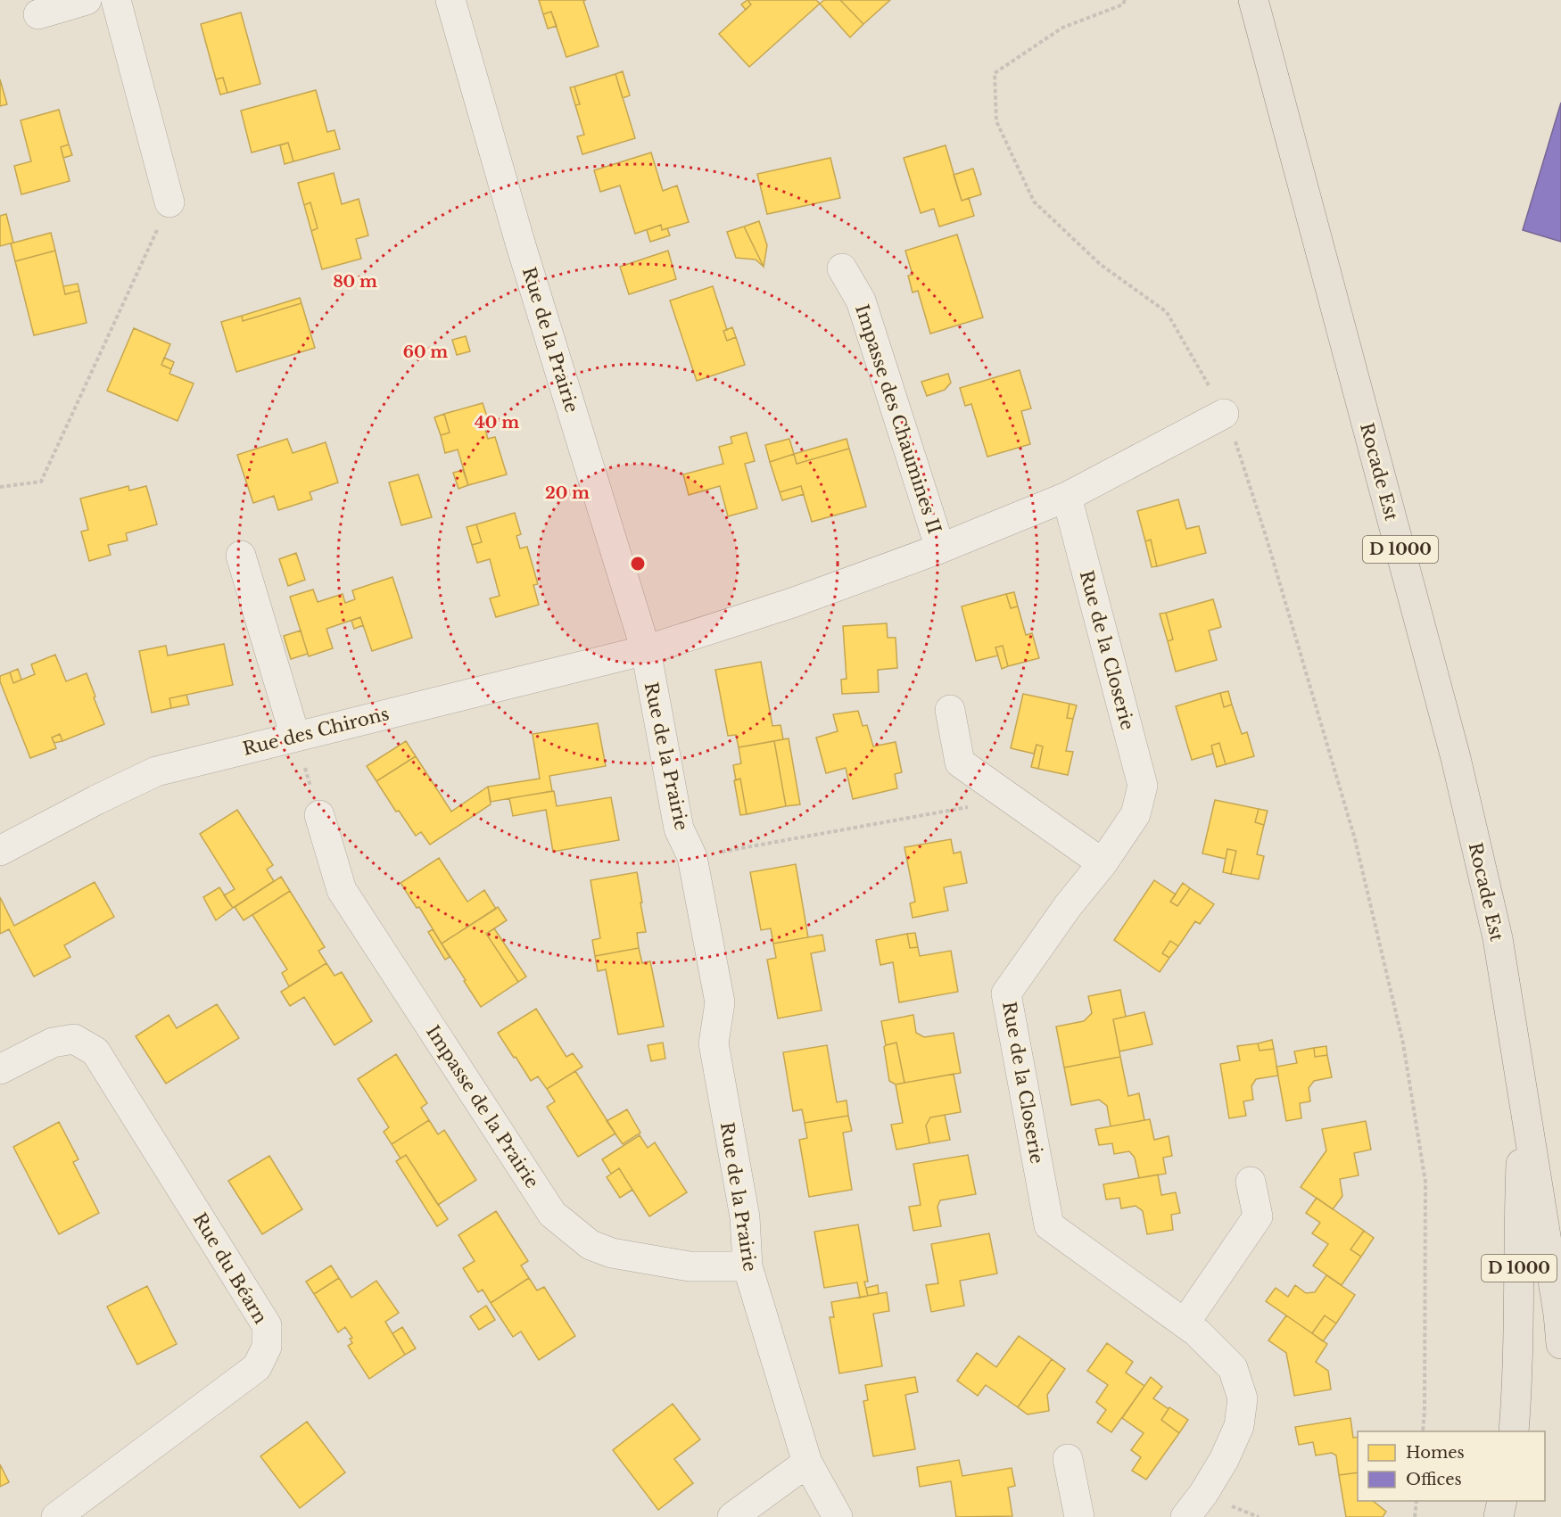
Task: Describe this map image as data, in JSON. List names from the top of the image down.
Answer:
{
  "streets": {
    "main road": ["Rocade Est", "D 1000"],
    "street": [
      "Rue de la Prairie",
      "Impasse des Chaumines II",
      "Rue de la Closerie",
      "Rue des Chirons",
      "Impasse de la Prairie",
      "Rue du Béarn"
    ]
  },
  "crossings": [
    ["Rue de la Prairie", "Rue des Chirons"],
    ["Rue de la Prairie", "Impasse de la Prairie"],
    ["Impasse des Chaumines II", "Rue de la Closerie"],
    ["Impasse des Chaumines II", "Rue des Chirons"],
    ["Rocade Est", "D 1000"]
  ],
  "legend": ["Homes", "Offices"],
  "rings": [
    "80 m",
    "60 m",
    "40 m",
    "20 m"
  ]
}
